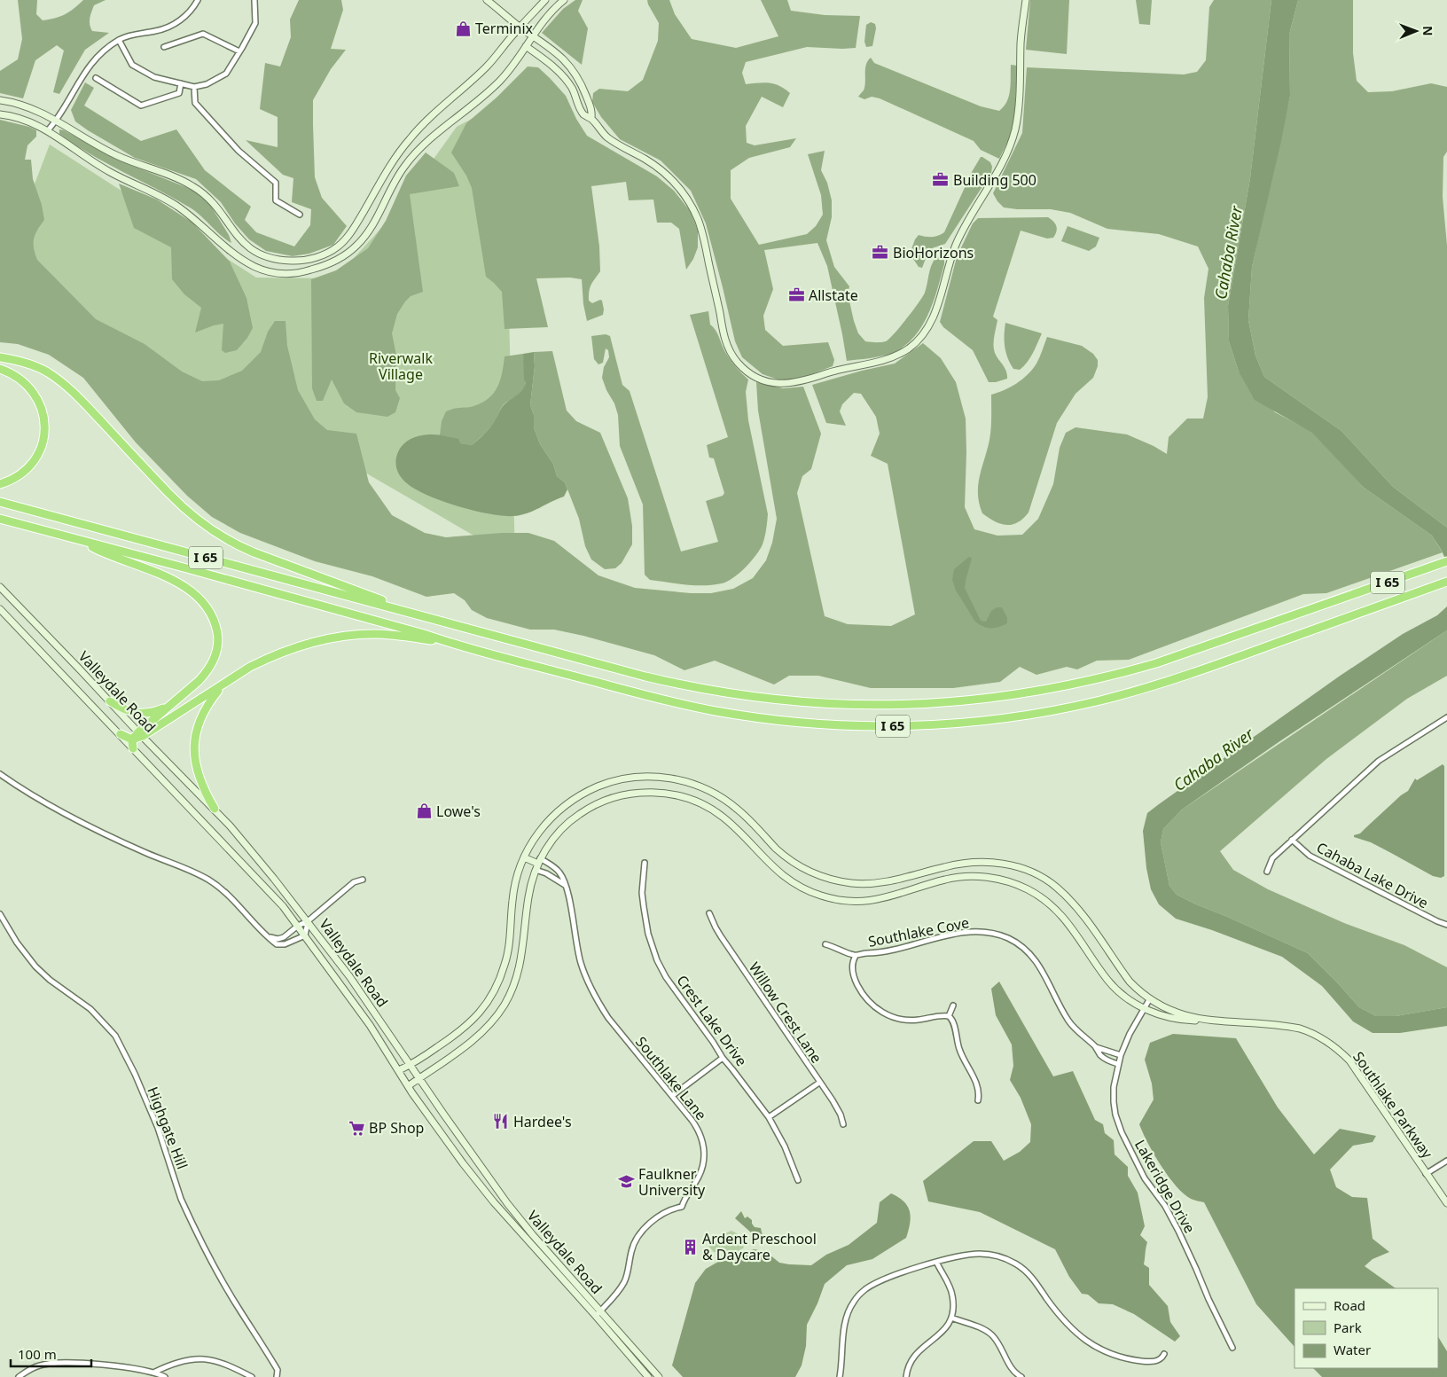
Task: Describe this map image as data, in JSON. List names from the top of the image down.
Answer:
{
  "streets": {
    "highway": ["I 65"],
    "street": [
      "Valleydale Road",
      "Cahaba Lake Drive",
      "Southlake Cove",
      "Willow Crest Lane",
      "Crest Lake Drive",
      "Southlake Lane",
      "Southlake Parkway",
      "Highgate Hill",
      "Lakeridge Drive"
    ]
  },
  "crossings": [
    ["Valleydale Road", "Southlake Lane"],
    ["Valleydale Road", "Southlake Parkway"],
    ["Southlake Cove", "Lakeridge Drive"],
    ["Southlake Lane", "Southlake Parkway"],
    ["Southlake Parkway", "Lakeridge Drive"]
  ],
  "water": ["Cahaba River"],
  "parks": ["Riverwalk Village"],
  "places": {
    "shop": ["Terminix", "Lowe's"],
    "office": ["Building 500", "BioHorizons", "Allstate"],
    "restaurant": ["Hardee's"],
    "supermarket": ["BP Shop"],
    "school or university": ["Faulkner University"],
    "building": ["Ardent Preschool & Daycare"]
  },
  "legend": ["Road", "Park", "Water"],
  "scale_bar": "100 m",
  "north": "right"
}
